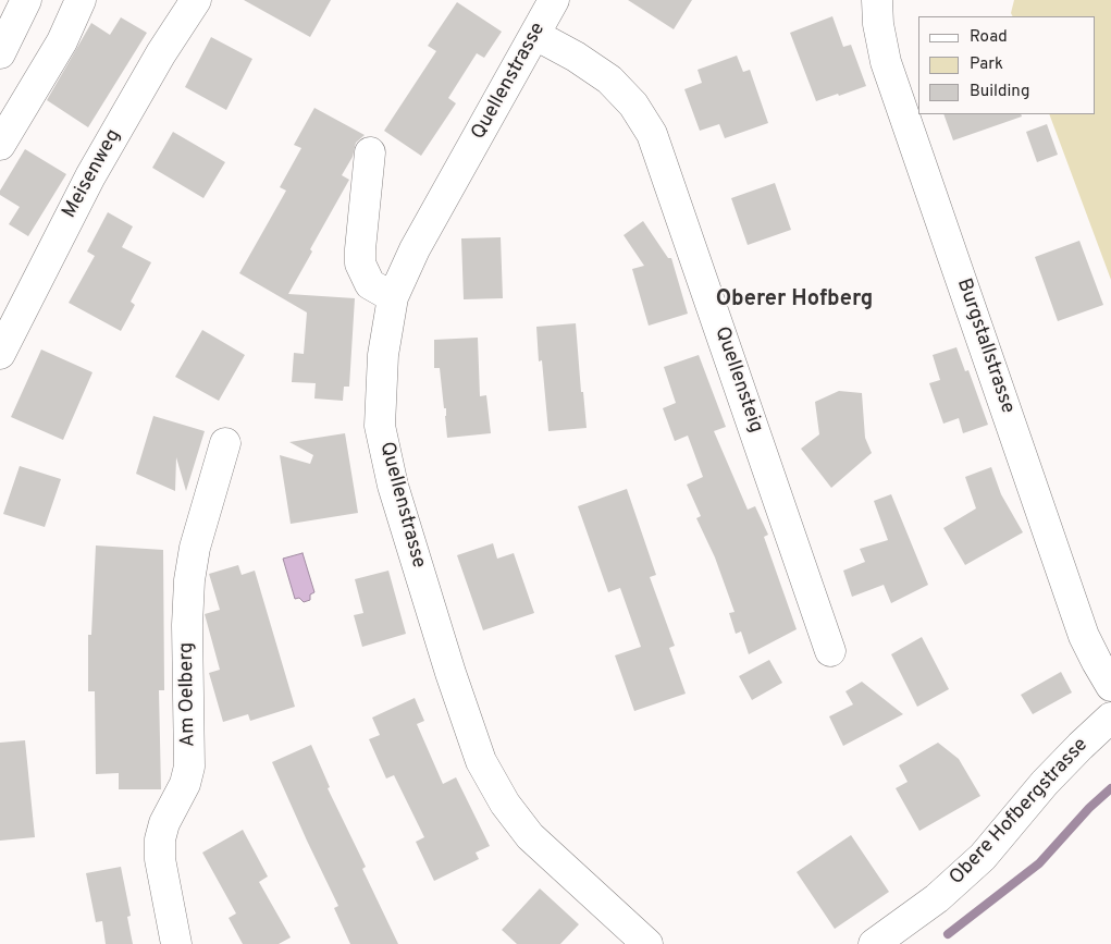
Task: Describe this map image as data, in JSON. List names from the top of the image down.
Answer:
{
  "streets": {
    "street": [
      "Quellenstrasse",
      "Meisenweg",
      "Burgstallstrasse",
      "Quellensteig",
      "Am Oelberg",
      "Obere Hofbergstrasse"
    ]
  },
  "crossings": [
    ["Quellenstrasse", "Quellensteig"]
  ],
  "districts": ["Oberer Hofberg"],
  "legend": ["Road", "Park", "Building"]
}
